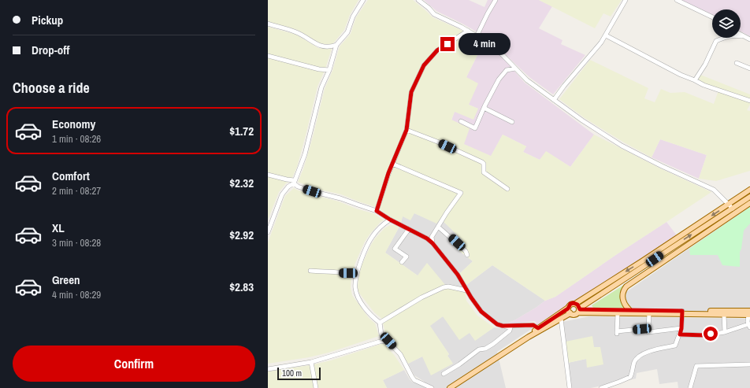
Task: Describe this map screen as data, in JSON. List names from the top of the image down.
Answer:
{
  "scale_bar": "100 m",
  "page": {
    "banner": ["Pickup", "Drop-off"],
    "bubble": "4 min",
    "heading": "Choose a ride",
    "list": [
      {
        "name": "Economy",
        "note": "1 min · 08:26",
        "value": "$1.72"
      },
      {
        "name": "Comfort",
        "note": "2 min · 08:27",
        "value": "$2.32"
      },
      {
        "name": "XL",
        "note": "3 min · 08:28",
        "value": "$2.92"
      },
      {
        "name": "Green",
        "note": "4 min · 08:29",
        "value": "$2.83"
      }
    ],
    "buttons": "Confirm",
    "scale": "100 m"
  }
}
